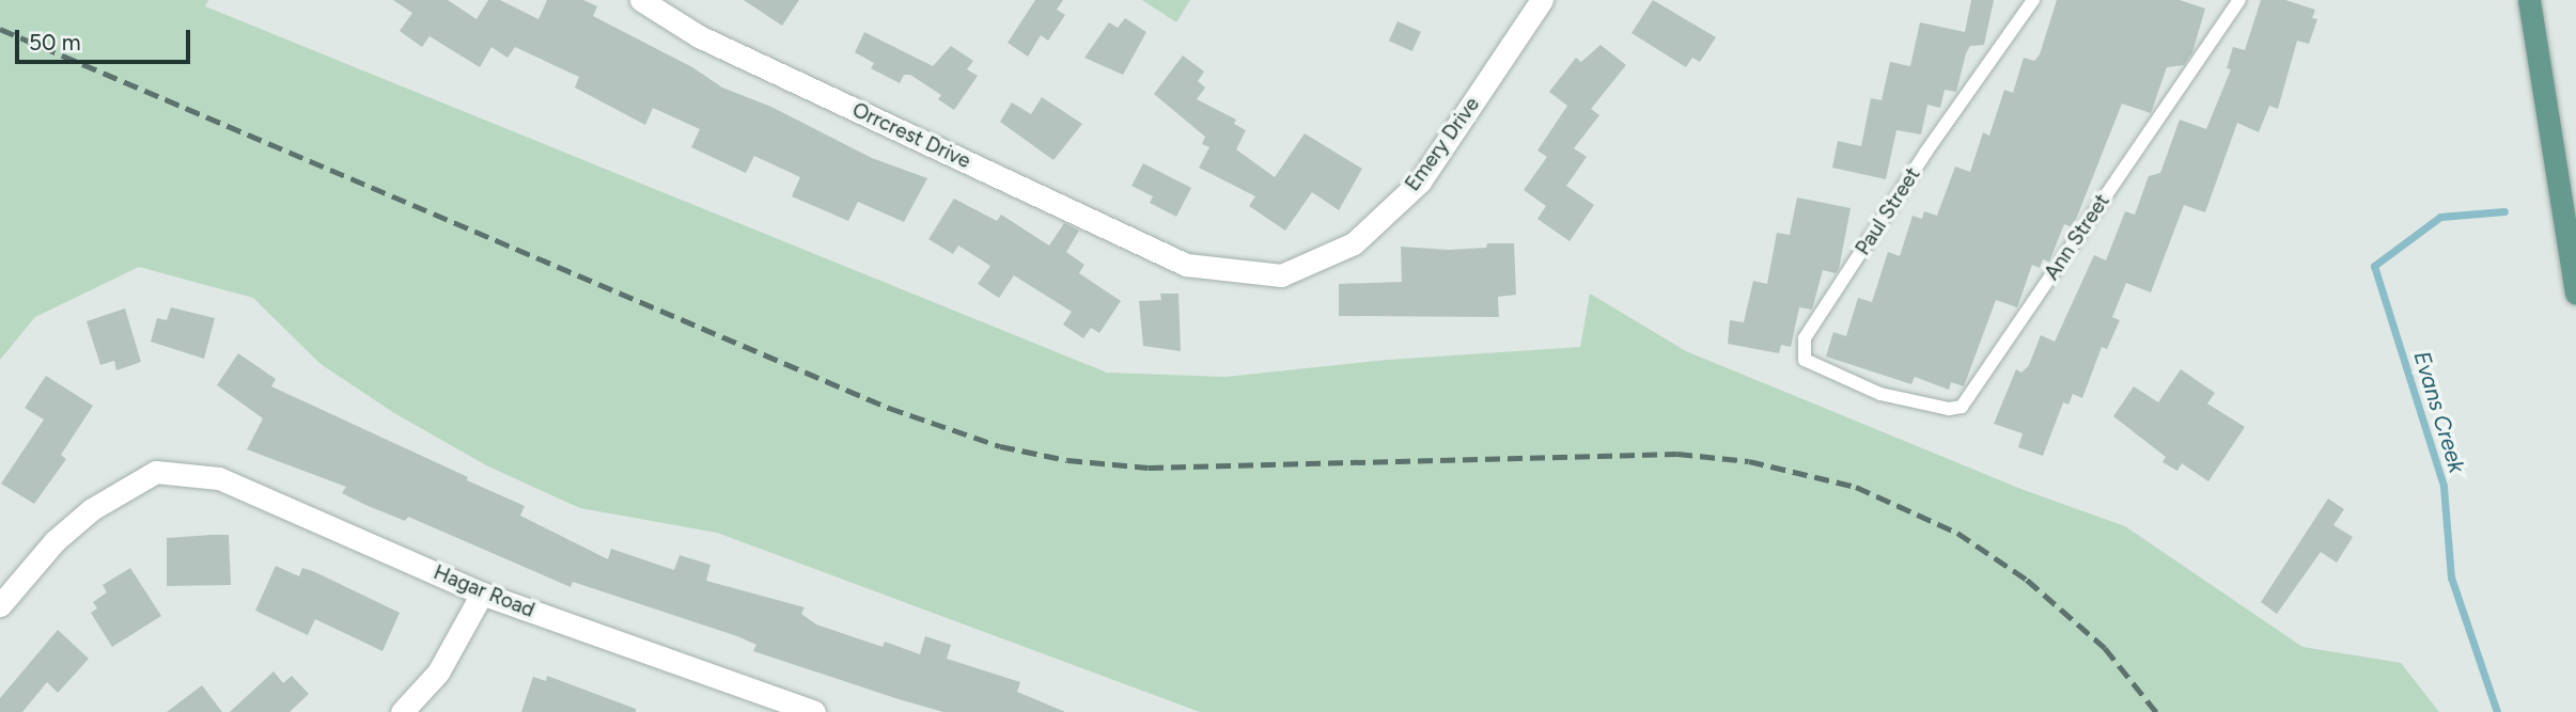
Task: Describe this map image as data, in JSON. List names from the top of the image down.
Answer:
{
  "streets": {
    "street": ["Orrcrest Drive", "Emery Drive", "Hagar Road"],
    "lane": ["Paul Street", "Ann Street"]
  },
  "crossings": [
    ["Orrcrest Drive", "Emery Drive"],
    ["Paul Street", "Ann Street"]
  ],
  "water": ["Evans Creek"],
  "scale_bar": "50 m"
}
